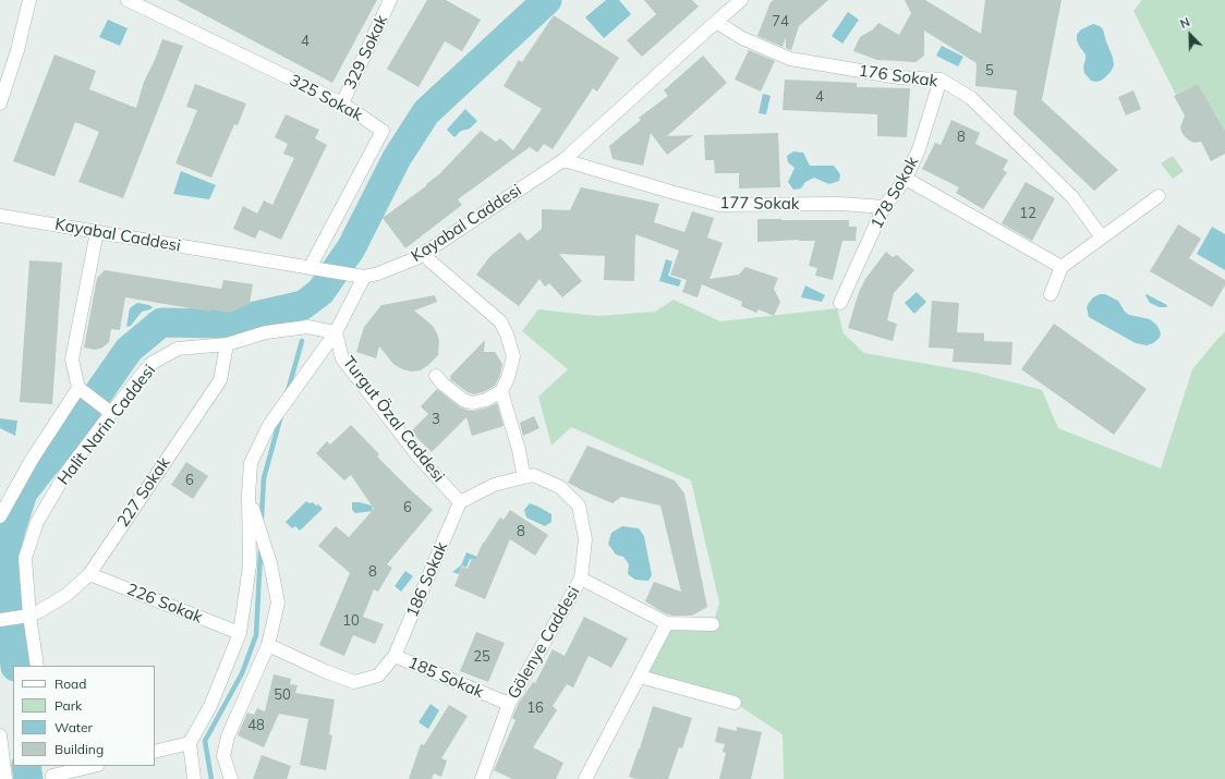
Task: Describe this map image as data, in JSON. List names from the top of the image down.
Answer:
{
  "streets": {
    "street": [
      "329 Sokak",
      "176 Sokak",
      "325 Sokak",
      "178 Sokak",
      "177 Sokak",
      "Kayabal Caddesi",
      "Turgut Özal Caddesi",
      "Halit Narin Caddesi",
      "227 Sokak",
      "186 Sokak",
      "226 Sokak",
      "Gölenye Caddesi",
      "185 Sokak"
    ]
  },
  "crossings": [
    ["329 Sokak", "325 Sokak"],
    ["176 Sokak", "178 Sokak"],
    ["176 Sokak", "Kayabal Caddesi"],
    ["325 Sokak", "Kayabal Caddesi"],
    ["178 Sokak", "177 Sokak"],
    ["177 Sokak", "Kayabal Caddesi"],
    ["Turgut Özal Caddesi", "Halit Narin Caddesi"],
    ["Turgut Özal Caddesi", "186 Sokak"],
    ["Turgut Özal Caddesi", "Gölenye Caddesi"],
    ["Halit Narin Caddesi", "227 Sokak"],
    ["227 Sokak", "226 Sokak"],
    ["186 Sokak", "Gölenye Caddesi"],
    ["186 Sokak", "185 Sokak"],
    ["Gölenye Caddesi", "185 Sokak"]
  ],
  "house_numbers": [
    "74",
    "4",
    "5",
    "4",
    "8",
    "12",
    "3",
    "6",
    "6",
    "8",
    "8",
    "10",
    "25",
    "50",
    "16",
    "48"
  ],
  "legend": [
    "Road",
    "Park",
    "Water",
    "Building"
  ],
  "north": "top left"
}
